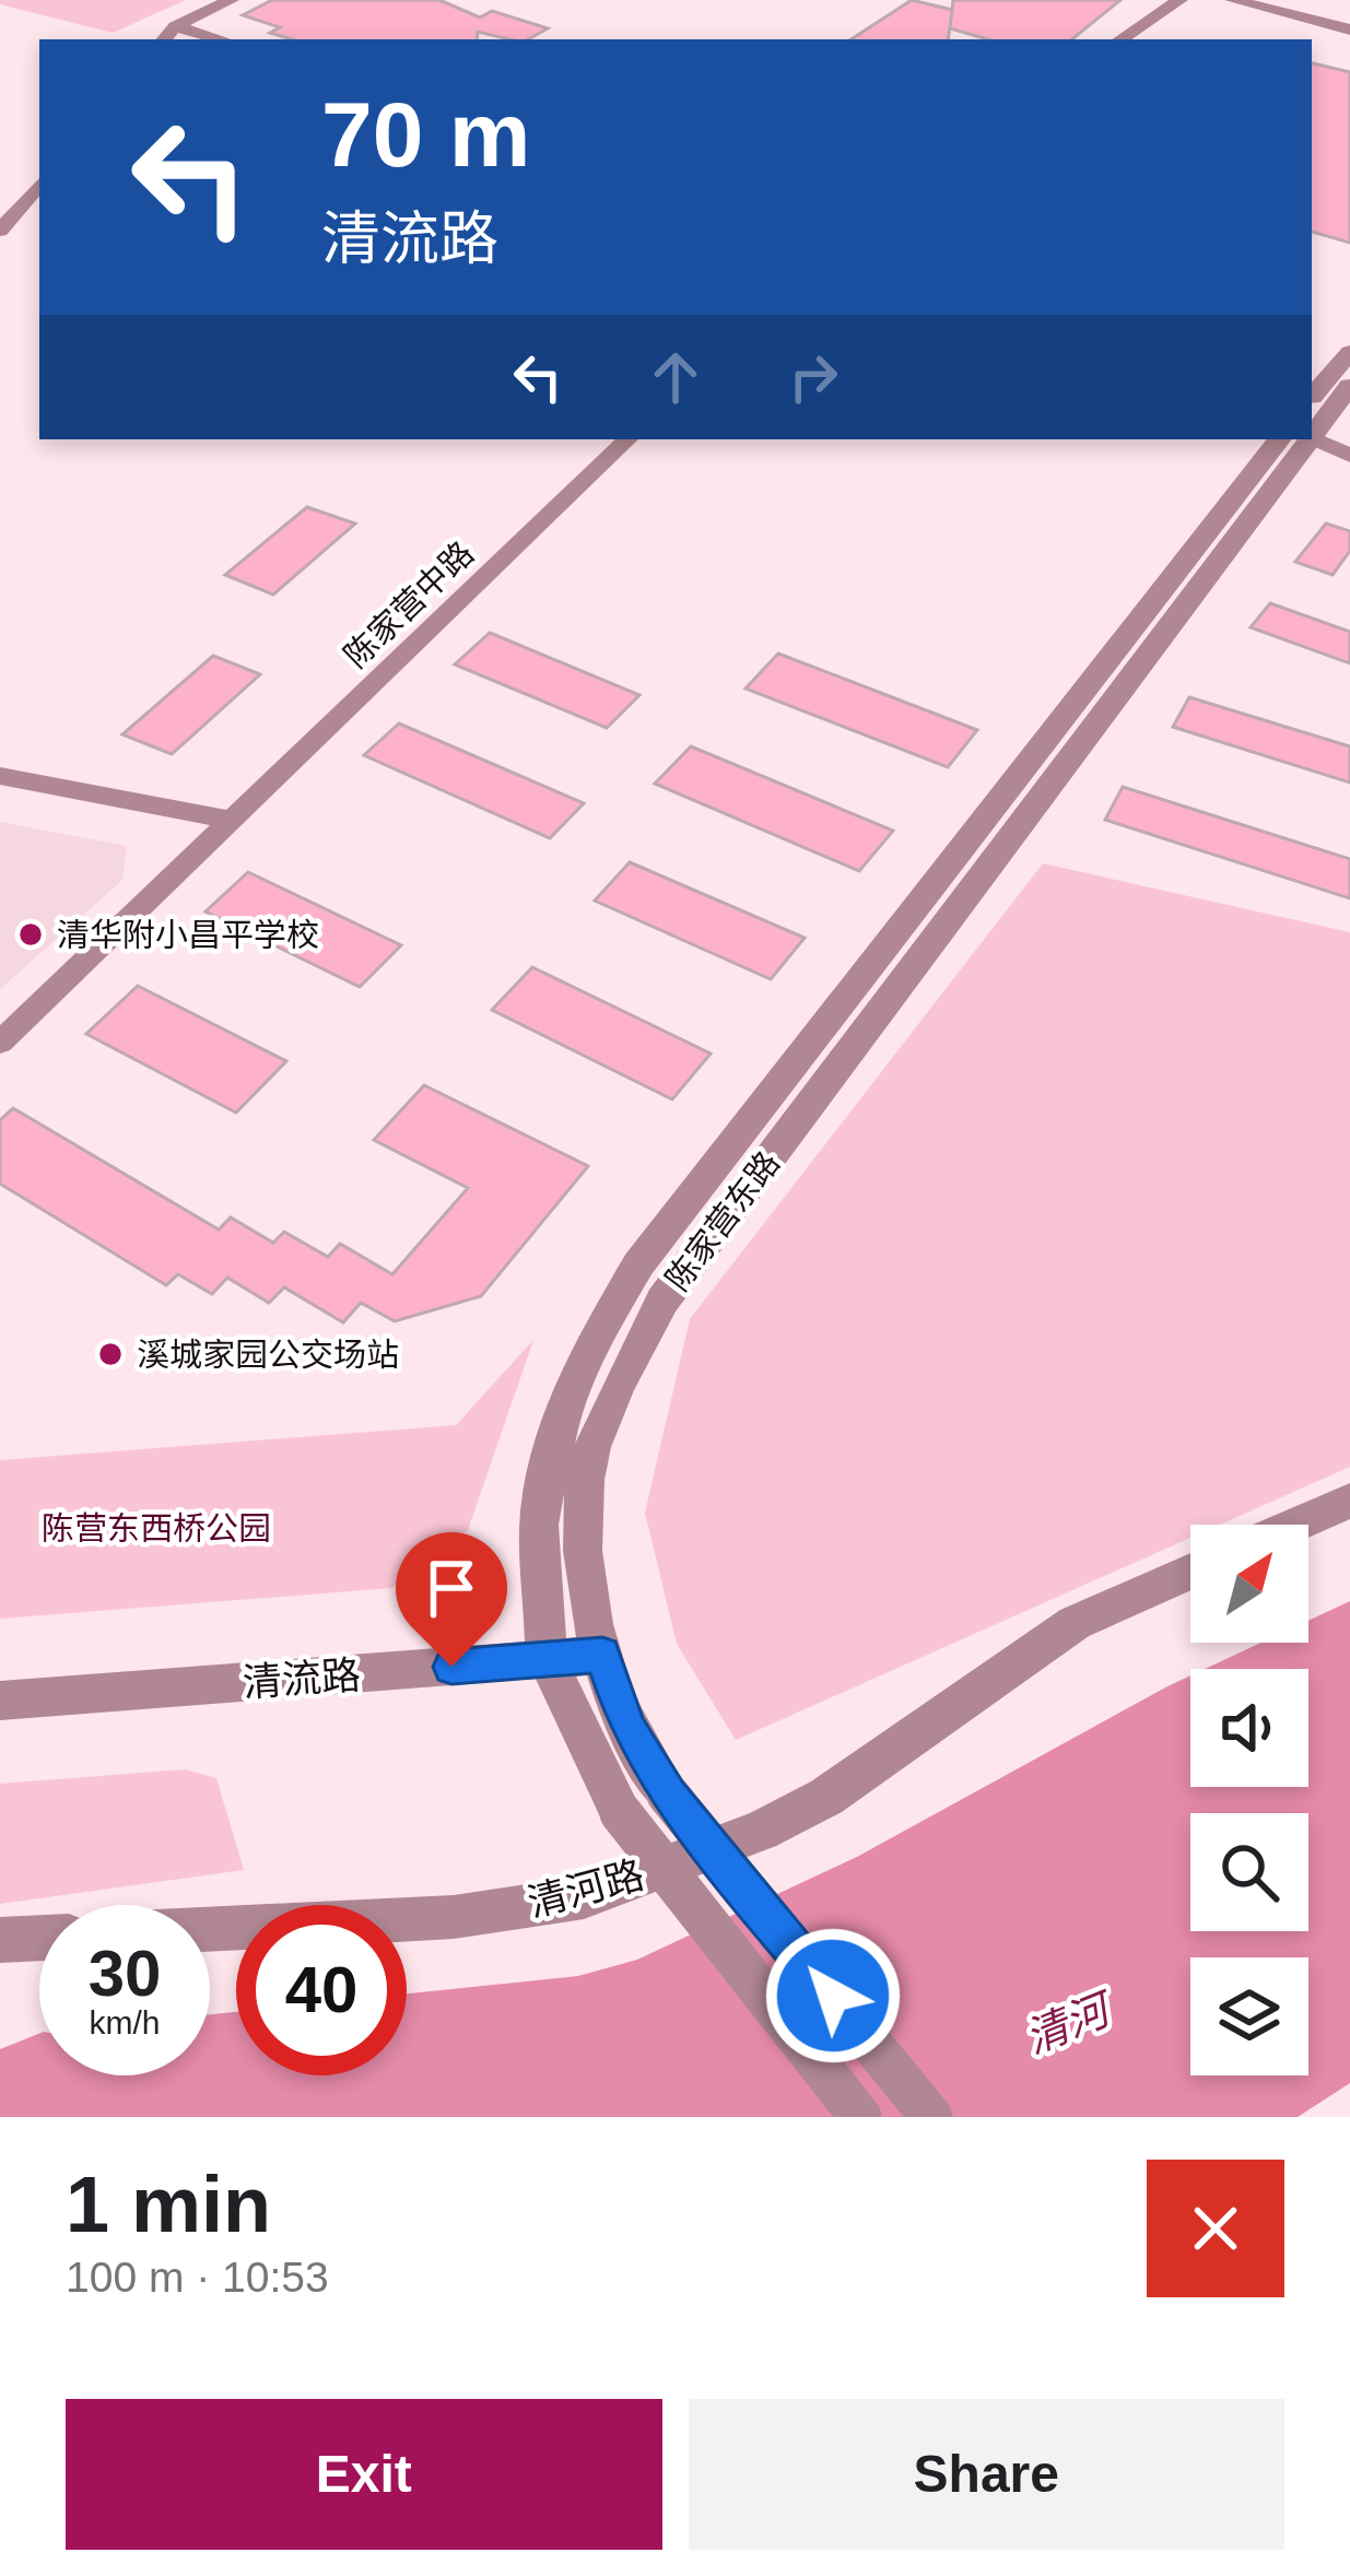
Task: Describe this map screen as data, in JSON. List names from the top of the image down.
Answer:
{
  "streets": {
    "street": [
      "陈家营中路",
      "陈家营东路",
      "清流路",
      "清河路"
    ]
  },
  "crossings": [
    ["陈家营东路", "清流路"]
  ],
  "water": ["清河"],
  "parks": ["陈营东西桥公园"],
  "places": ["清华附小昌平学校", "溪城家园公交场站"],
  "north": "top right",
  "page": {
    "turn": ["70 m", "清流路"],
    "speed": "30 km/h",
    "limit": "40",
    "heading": ["1 min", "100 m · 10:53"],
    "buttons": ["Exit", "Share"]
  }
}
